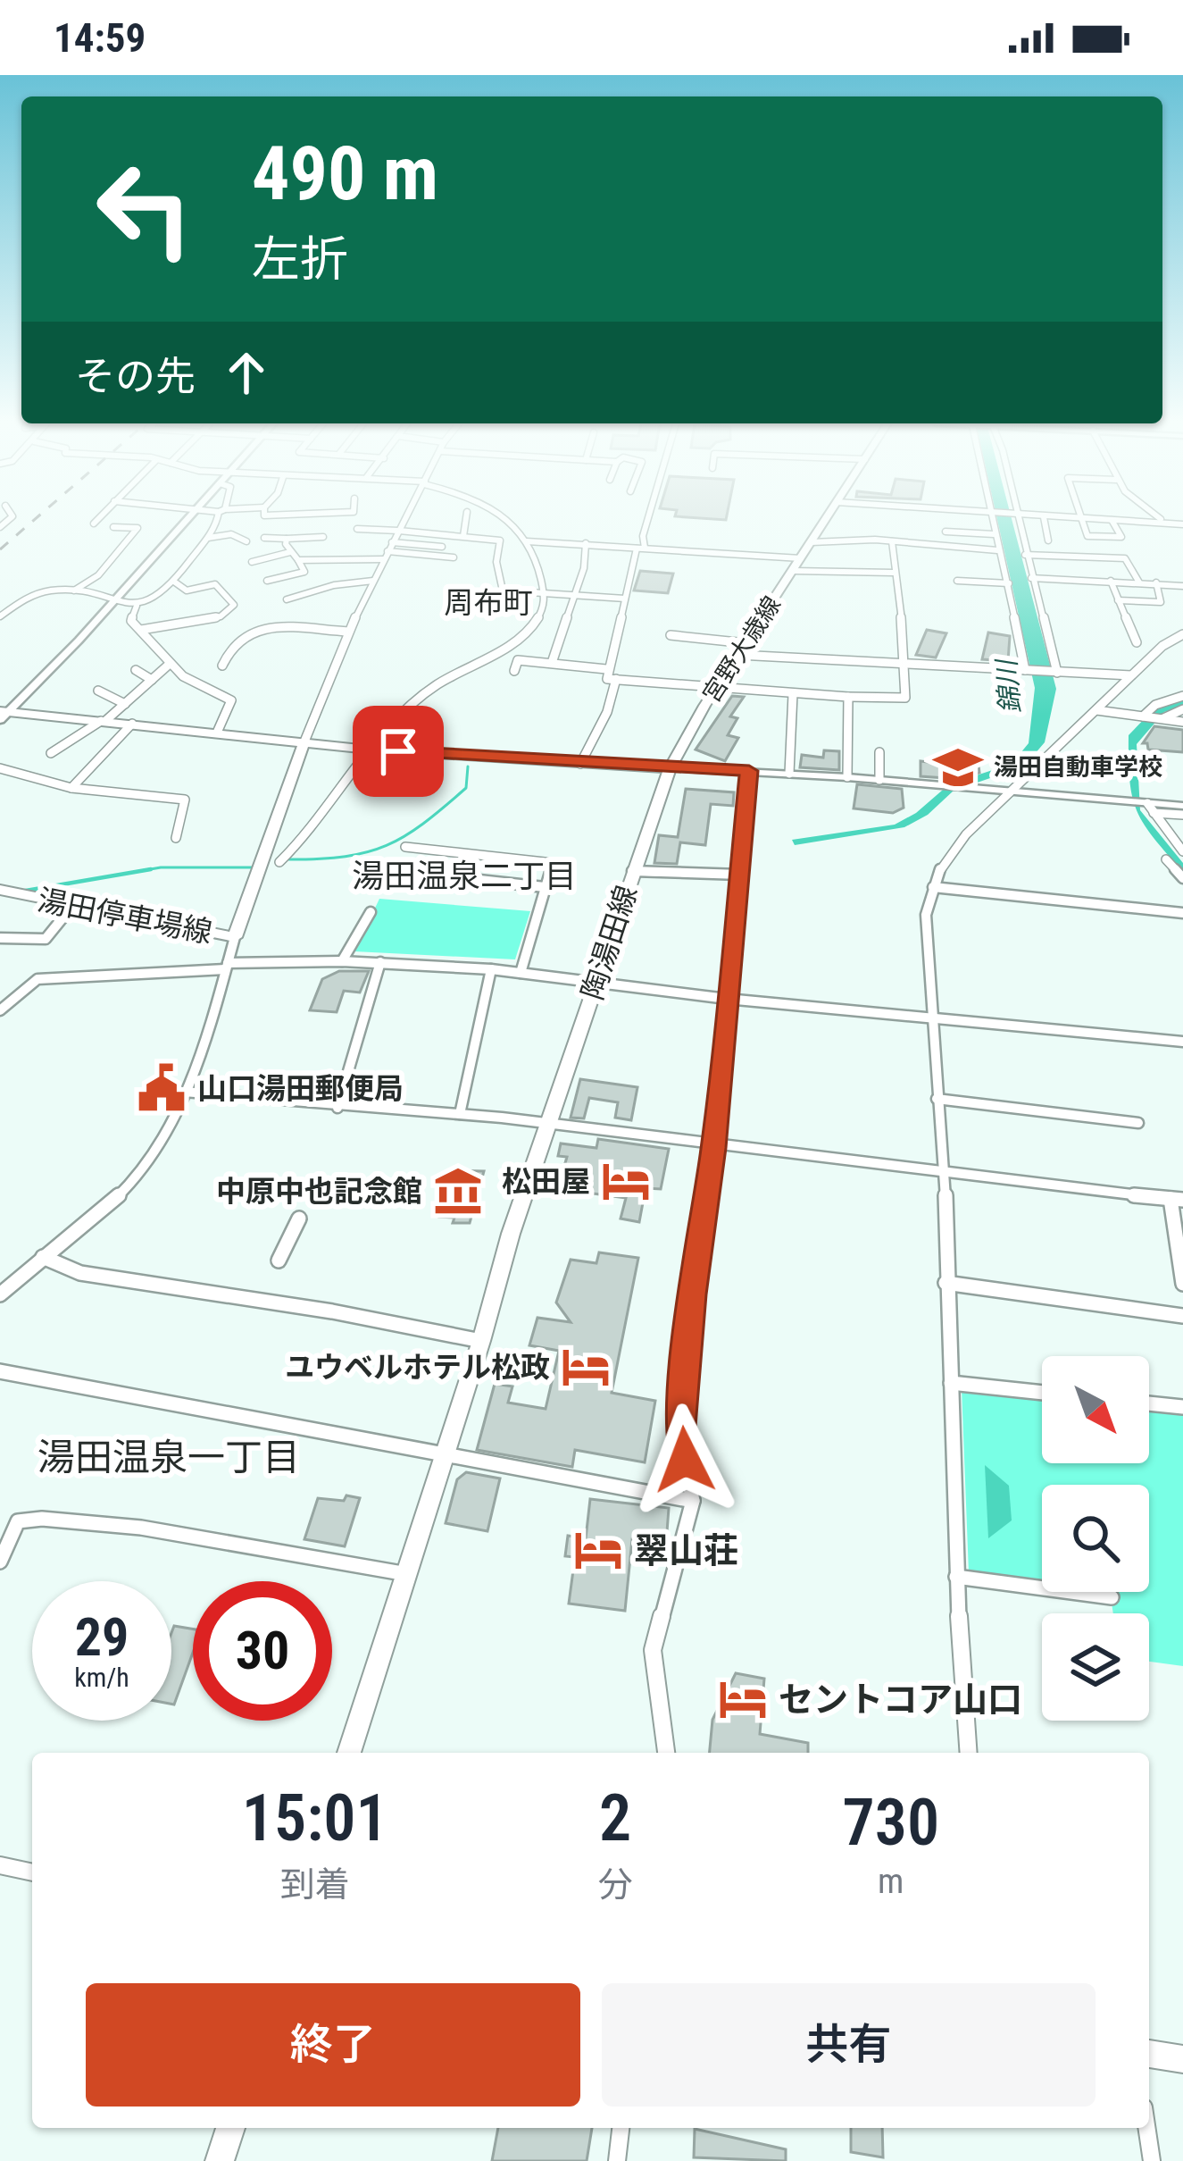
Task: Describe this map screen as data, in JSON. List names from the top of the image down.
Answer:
{
  "streets": {
    "main road": ["宮野大歳線", "湯田停車場線", "陶湯田線"]
  },
  "crossings": [
    ["宮野大歳線", "陶湯田線"]
  ],
  "districts": ["周布町", "湯田温泉二丁目", "湯田温泉一丁目"],
  "water": ["錦川"],
  "places": {
    "school or university": ["湯田自動車学校"],
    "public building": ["山口湯田郵便局"],
    "hotel": [
      "松田屋",
      "ユウベルホテル松政",
      "翠山荘",
      "セントコア山口"
    ],
    "museum": ["中原中也記念館"]
  },
  "north": "bottom right",
  "page": {
    "status": "14:59",
    "turn": ["490 m", "左折"],
    "then": "その先",
    "speed": "29 km/h",
    "limit": "30",
    "eta": [
      "15:01",
      "到着",
      "2",
      "分",
      "730",
      "m"
    ],
    "buttons": ["終了", "共有"]
  }
}
